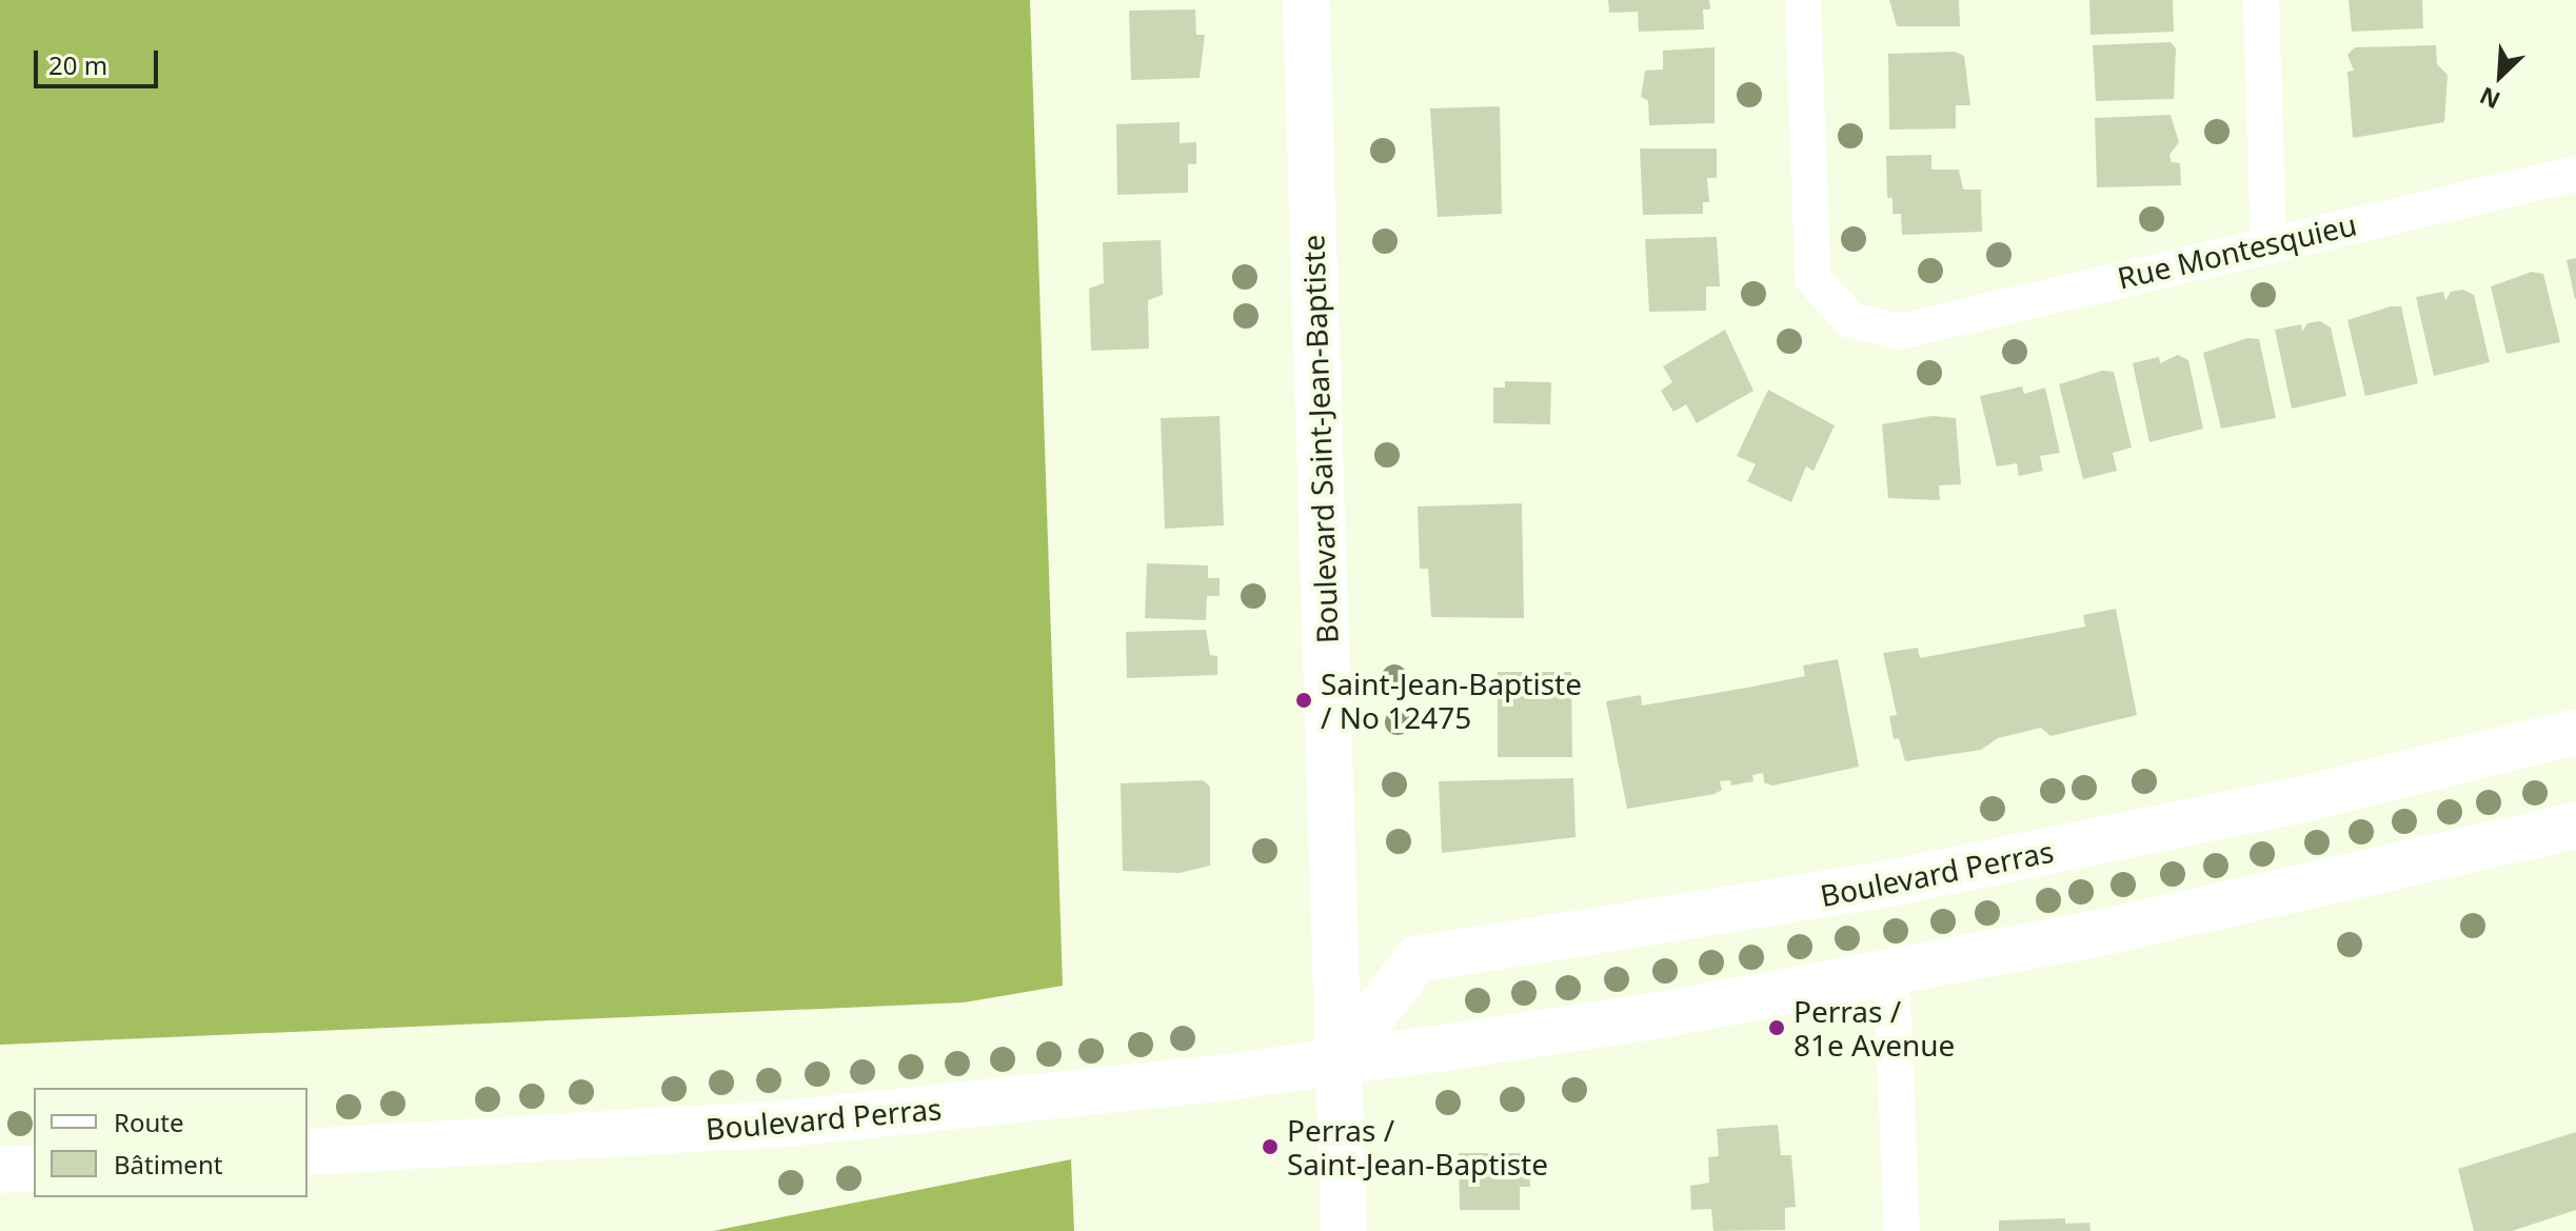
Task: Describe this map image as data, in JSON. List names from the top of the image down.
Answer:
{
  "streets": {
    "main road": ["Boulevard Saint-Jean-Baptiste", "Boulevard Perras"],
    "street": ["Rue Montesquieu"]
  },
  "crossings": [
    ["Boulevard Saint-Jean-Baptiste", "Boulevard Perras"]
  ],
  "places": ["Saint-Jean-Baptiste / No 12475", "Perras / 81e Avenue", "Perras / Saint-Jean-Baptiste"],
  "legend": ["Route", "Bâtiment"],
  "scale_bar": "20 m",
  "north": "bottom left"
}
